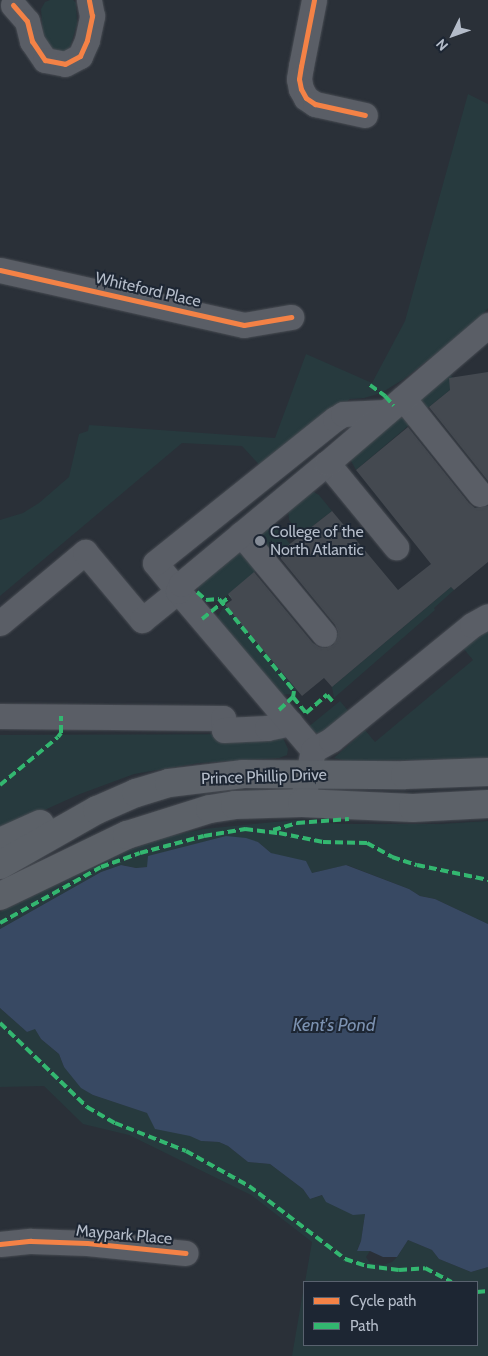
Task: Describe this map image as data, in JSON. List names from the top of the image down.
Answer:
{
  "streets": {
    "main road": ["Prince Phillip Drive"],
    "street": ["Whiteford Place", "Maypark Place"]
  },
  "water": ["Kent's Pond"],
  "places": ["College of the North Atlantic"],
  "legend": ["Cycle path", "Path"],
  "north": "bottom left"
}
